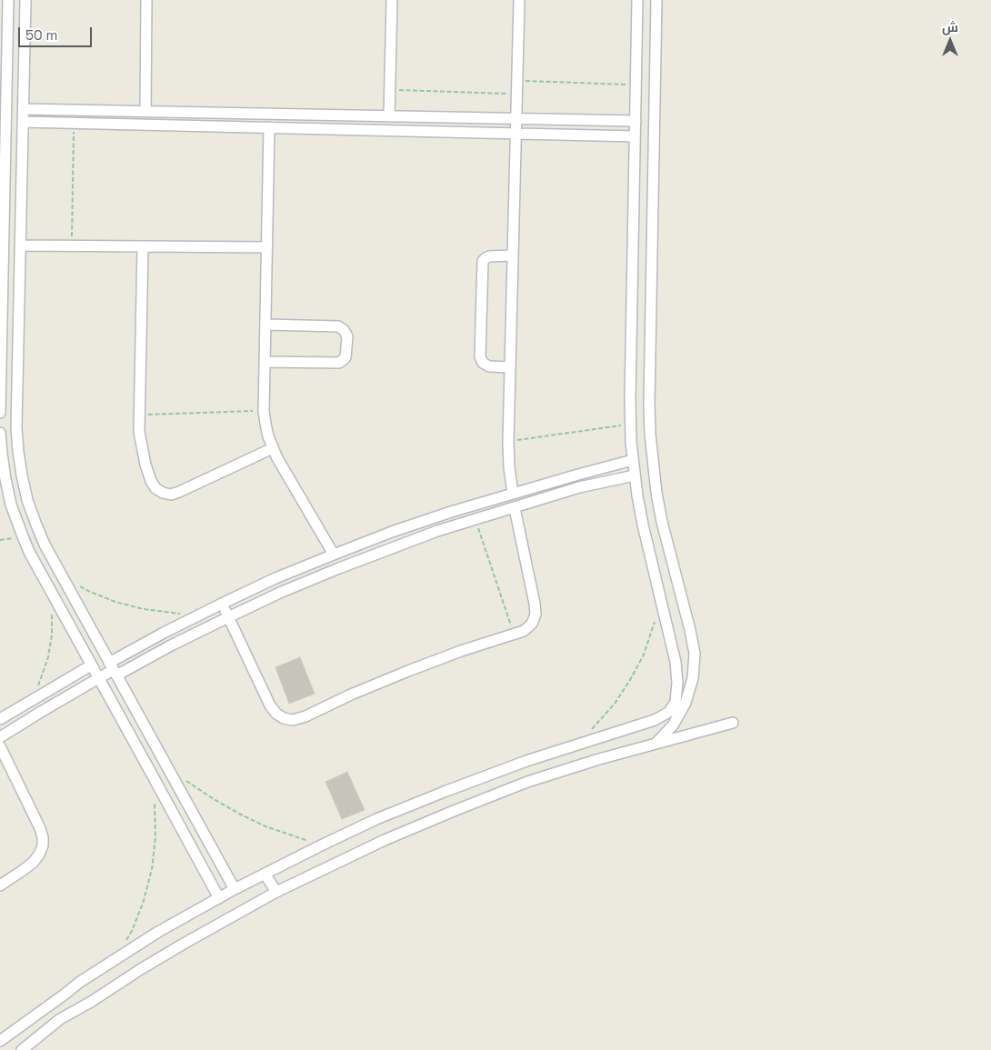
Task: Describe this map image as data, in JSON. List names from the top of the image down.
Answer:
{
  "scale_bar": "50 m",
  "north": "top"
}
